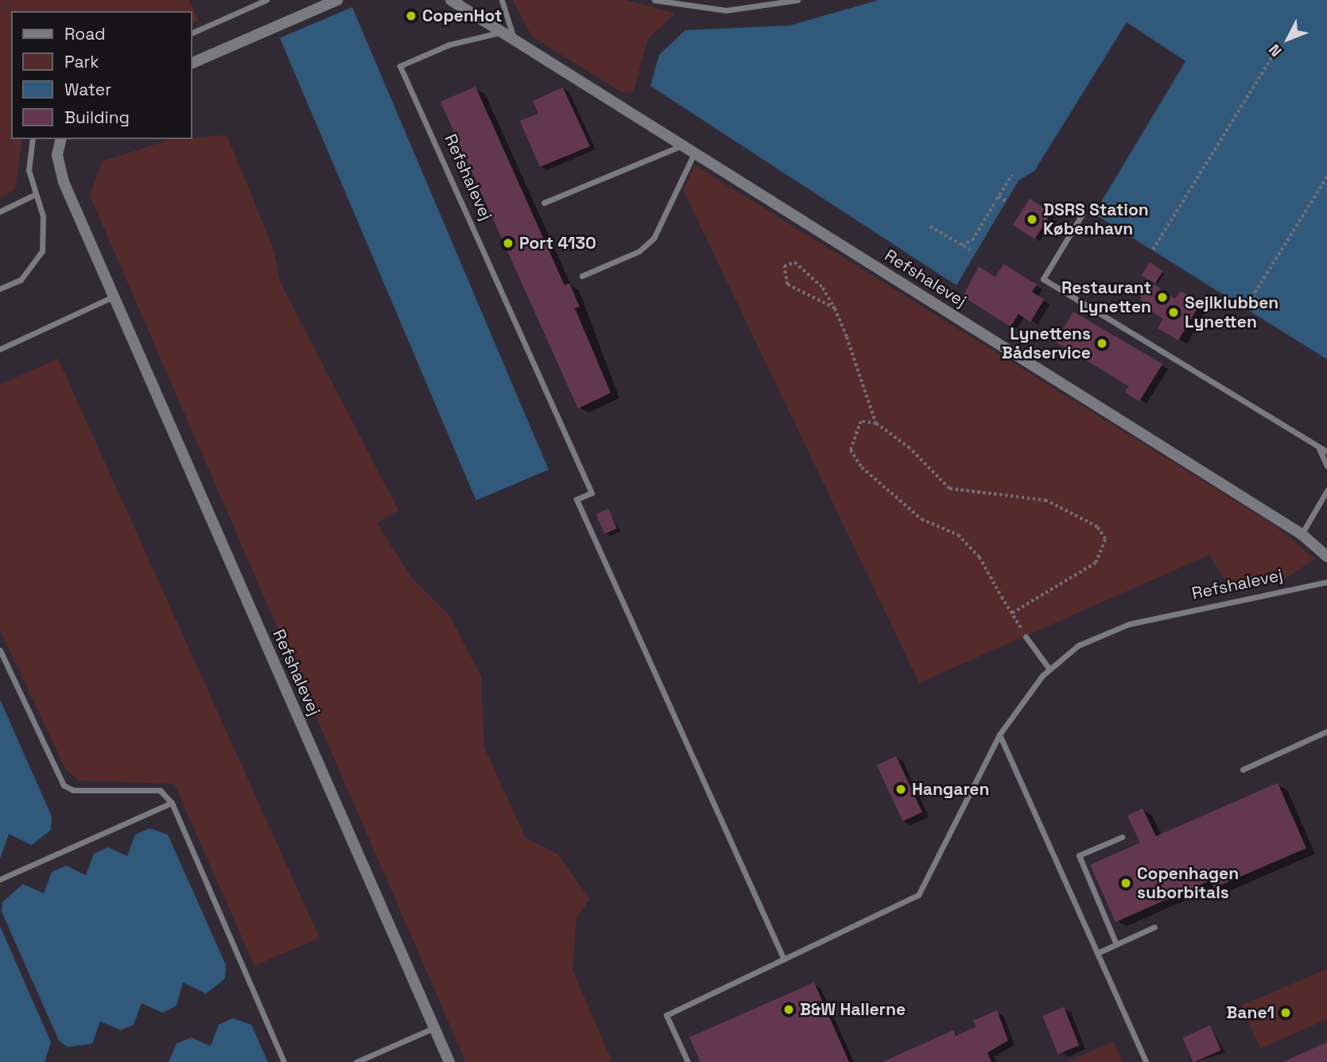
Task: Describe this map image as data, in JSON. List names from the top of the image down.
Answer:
{
  "streets": {
    "street": ["Refshalevej"]
  },
  "places": [
    "CopenHot",
    "DSRS Station København",
    "Port 4130",
    "Restaurant Lynetten",
    "Sejlklubben Lynetten",
    "Lynettens Bådservice",
    "Hangaren",
    "Copenhagen suborbitals",
    "B&W Hallerne",
    "Bane1"
  ],
  "legend": [
    "Road",
    "Park",
    "Water",
    "Building"
  ],
  "north": "bottom left"
}
